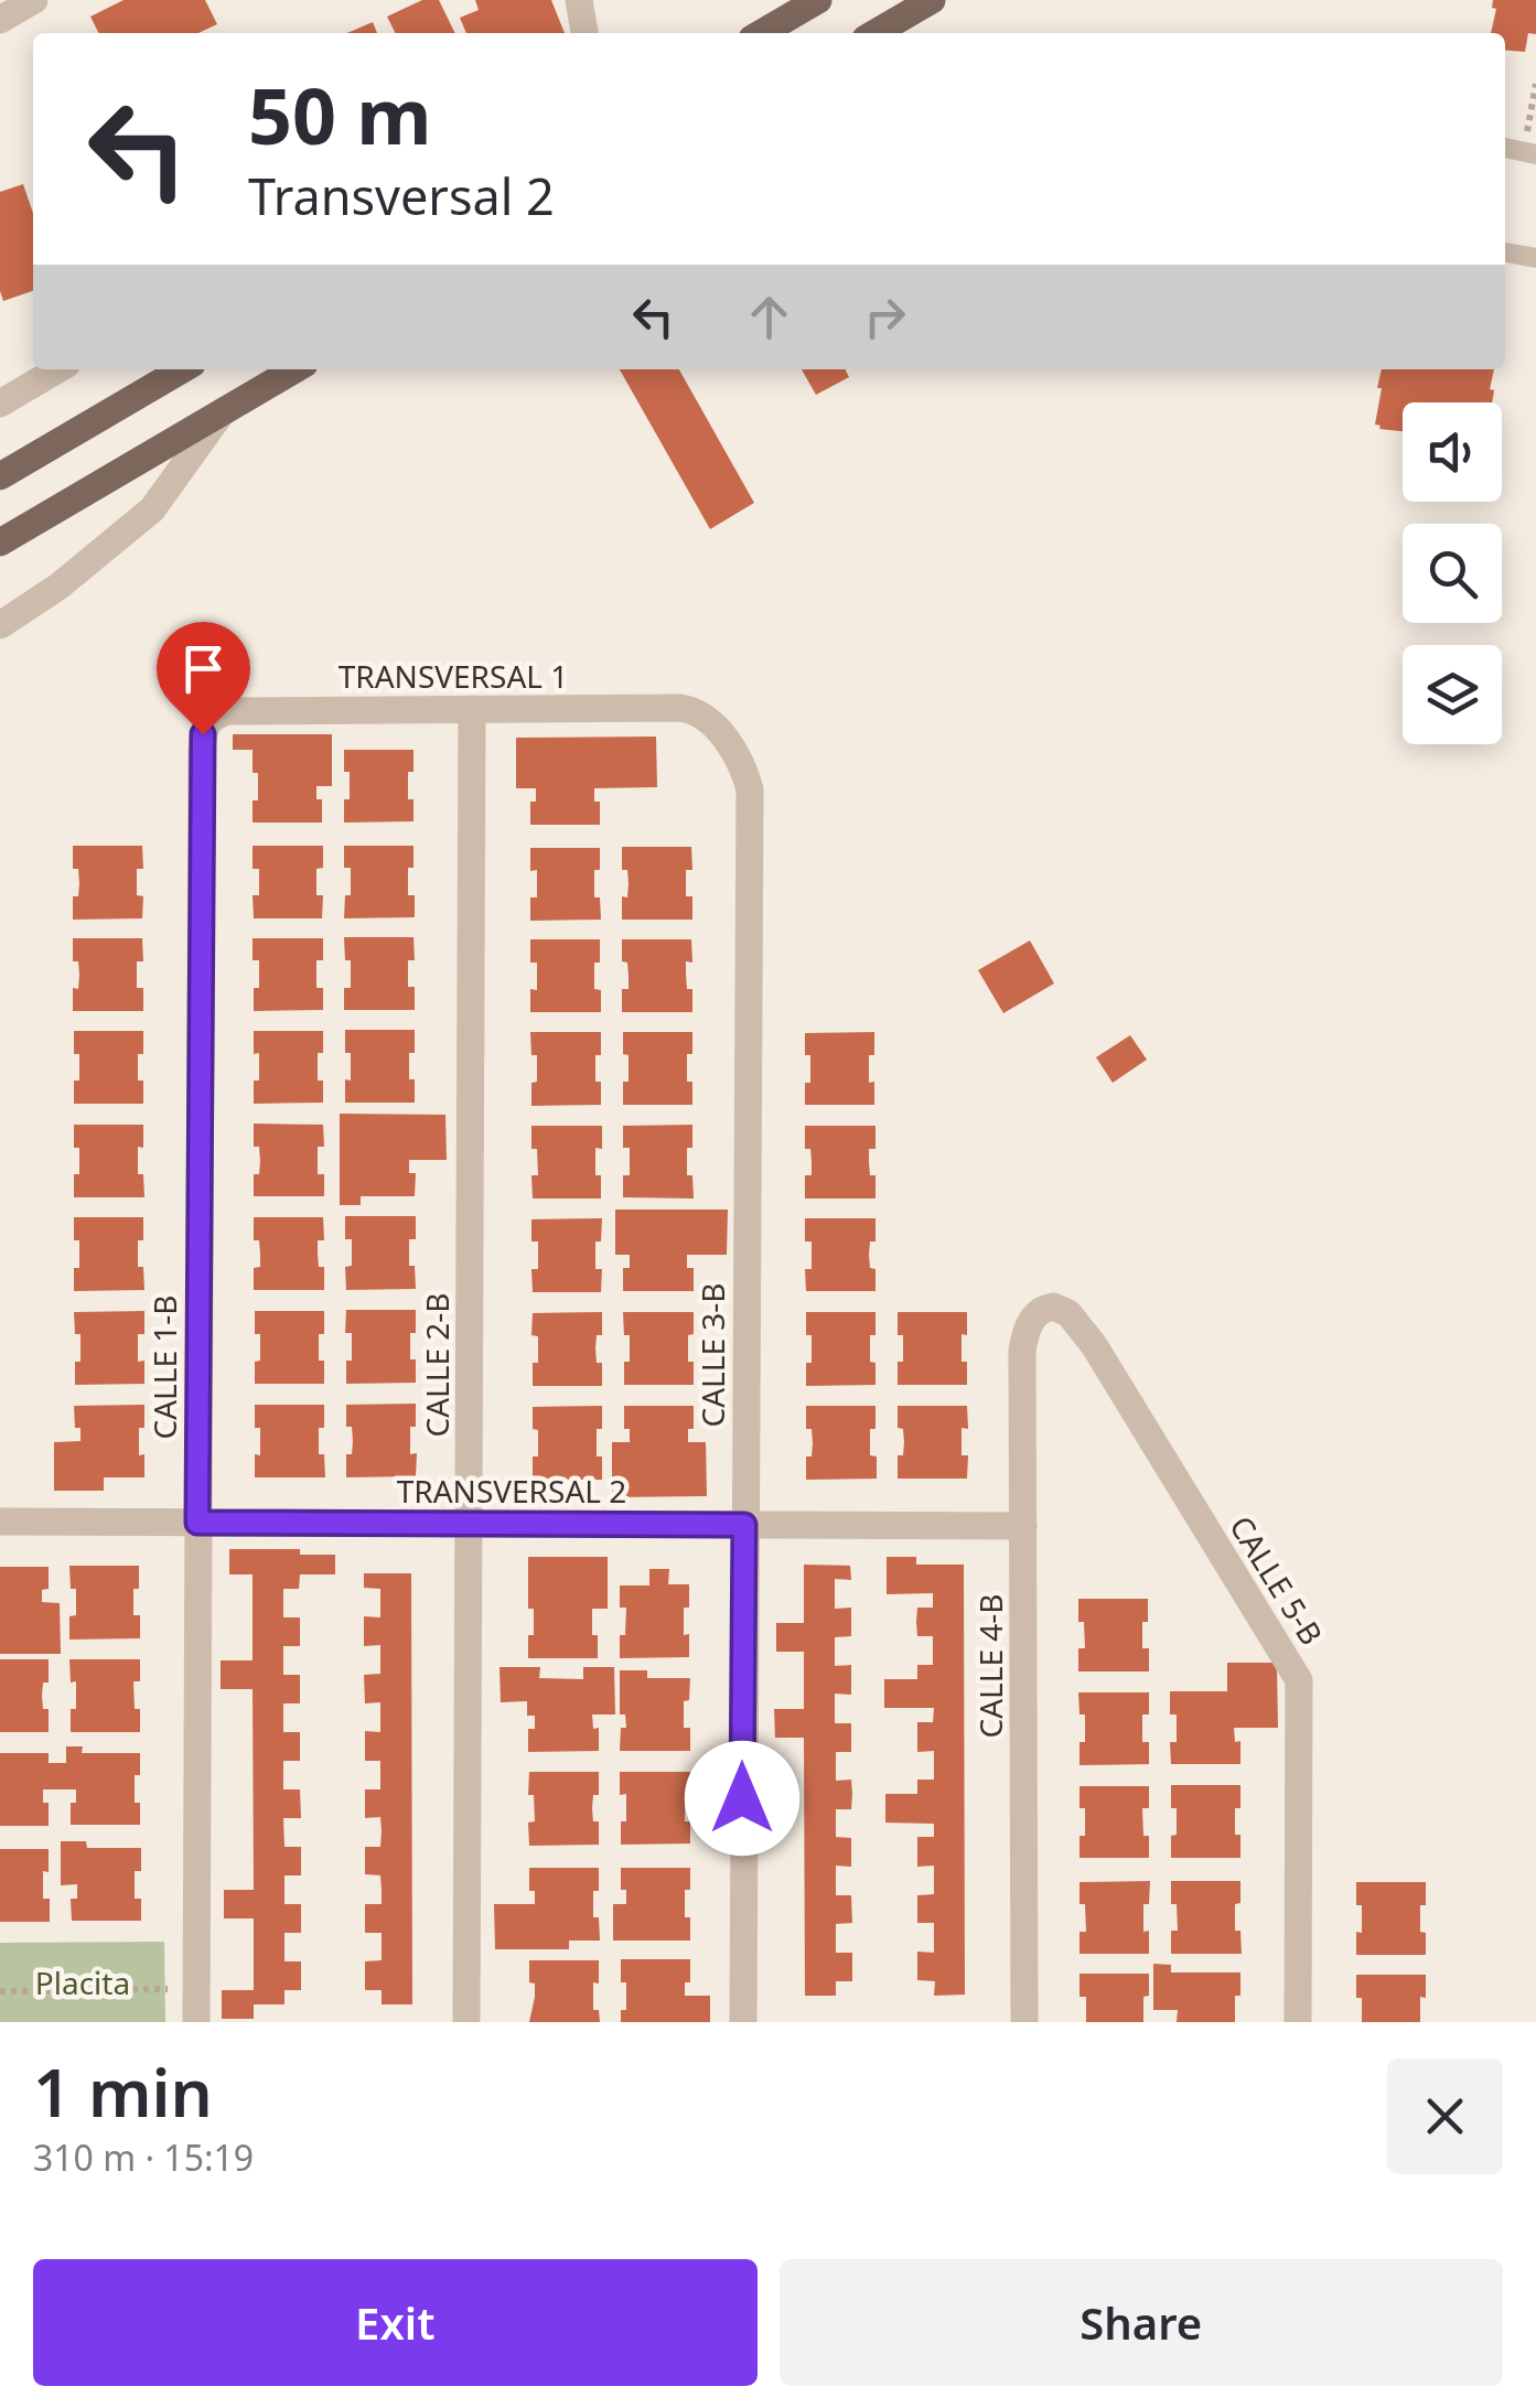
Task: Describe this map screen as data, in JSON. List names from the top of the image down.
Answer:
{
  "streets": {
    "street": [
      "TRANSVERSAL 1",
      "CALLE 3-B",
      "CALLE 2-B",
      "CALLE 1-B",
      "TRANSVERSAL 2",
      "CALLE 5-B",
      "CALLE 4-B"
    ]
  },
  "crossings": [
    ["TRANSVERSAL 1", "CALLE 3-B"],
    ["TRANSVERSAL 1", "CALLE 2-B"],
    ["TRANSVERSAL 1", "CALLE 1-B"],
    ["CALLE 3-B", "TRANSVERSAL 2"],
    ["CALLE 2-B", "TRANSVERSAL 2"],
    ["CALLE 1-B", "TRANSVERSAL 2"],
    ["TRANSVERSAL 2", "CALLE 4-B"],
    ["CALLE 5-B", "CALLE 4-B"]
  ],
  "parks": ["Placita"],
  "page": {
    "turn": ["50 m", "Transversal 2"],
    "heading": ["1 min", "310 m · 15:19"],
    "buttons": ["Exit", "Share"]
  }
}
